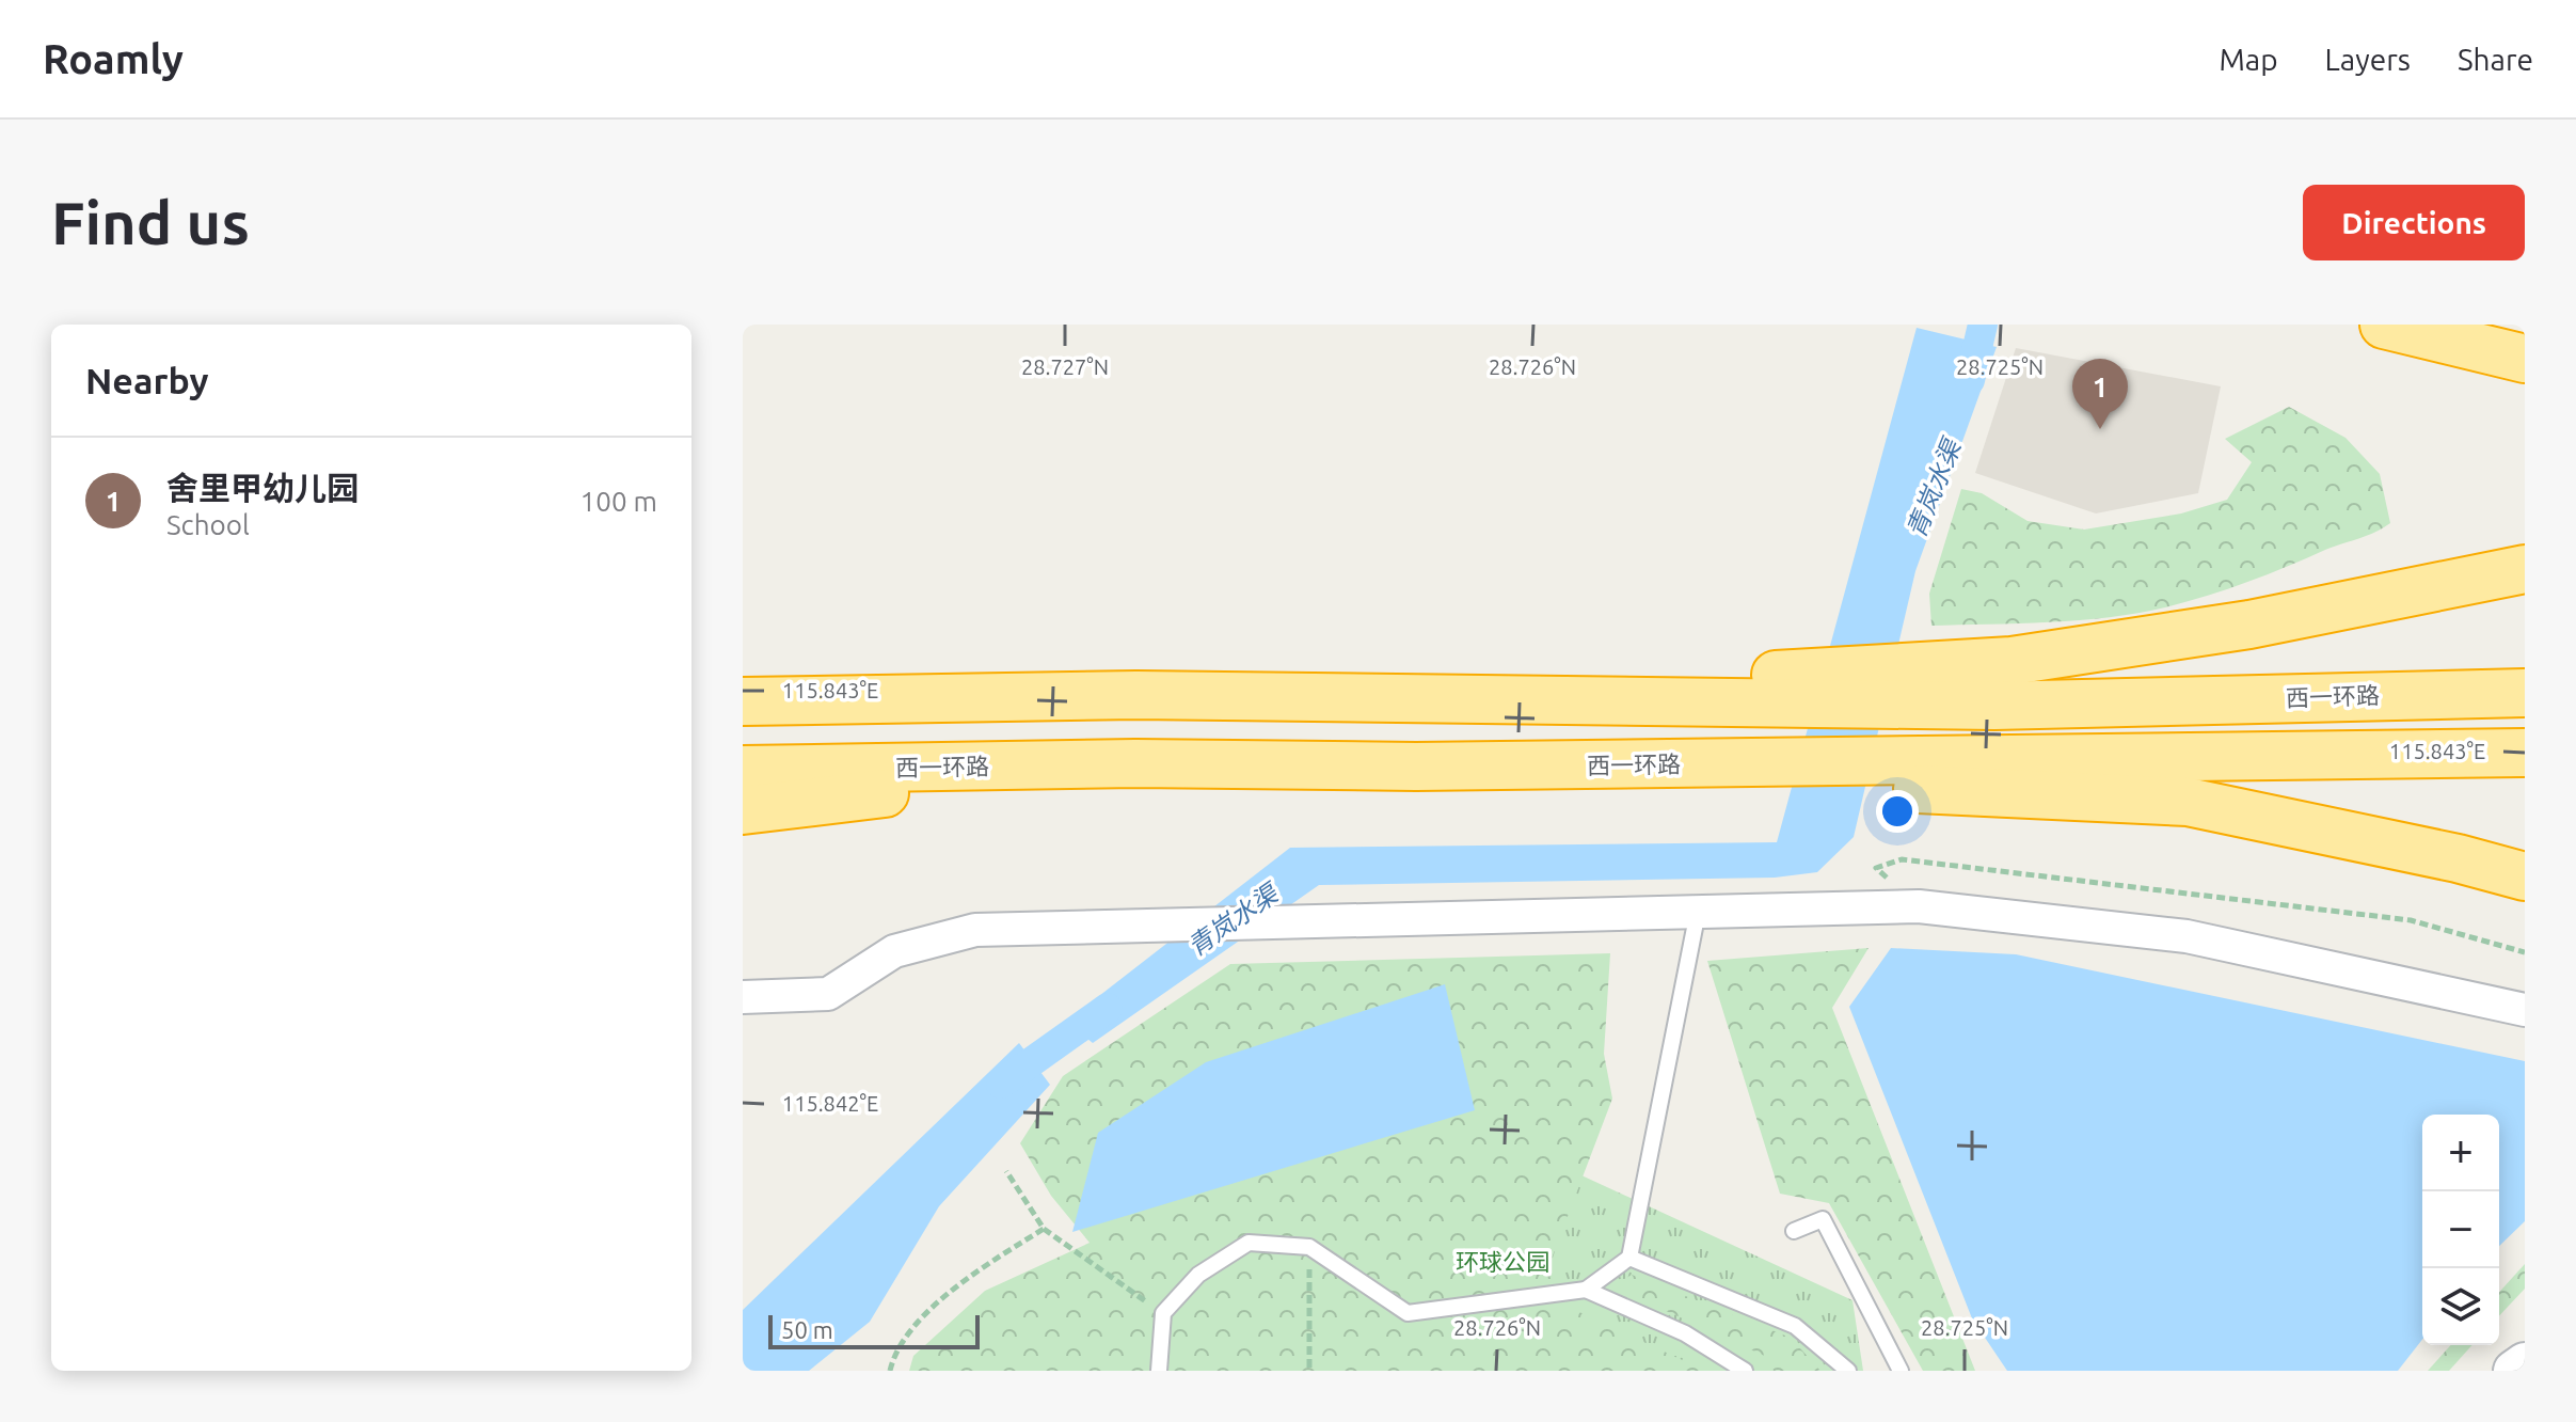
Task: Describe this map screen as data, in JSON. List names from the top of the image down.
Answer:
{
  "streets": {
    "highway": ["西一环路"]
  },
  "water": ["青岚水渠"],
  "parks": ["环球公园"],
  "scale_bar": "50 m",
  "page": {
    "header": "Roamly",
    "nav": ["Map", "Layers", "Share"],
    "buttons": "Directions",
    "title": "Find us",
    "heading": "Nearby",
    "pins": "1",
    "list": [
      {
        "mark": "1",
        "name": "舍里甲幼儿园",
        "note": "School",
        "value": "100 m"
      }
    ],
    "map_buttons": ["+", "−"],
    "scale": "50 m"
  },
  "coordinates": [
    "28.727°N",
    "28.726°N",
    "28.725°N",
    "115.843°E",
    "115.842°E"
  ]
}
